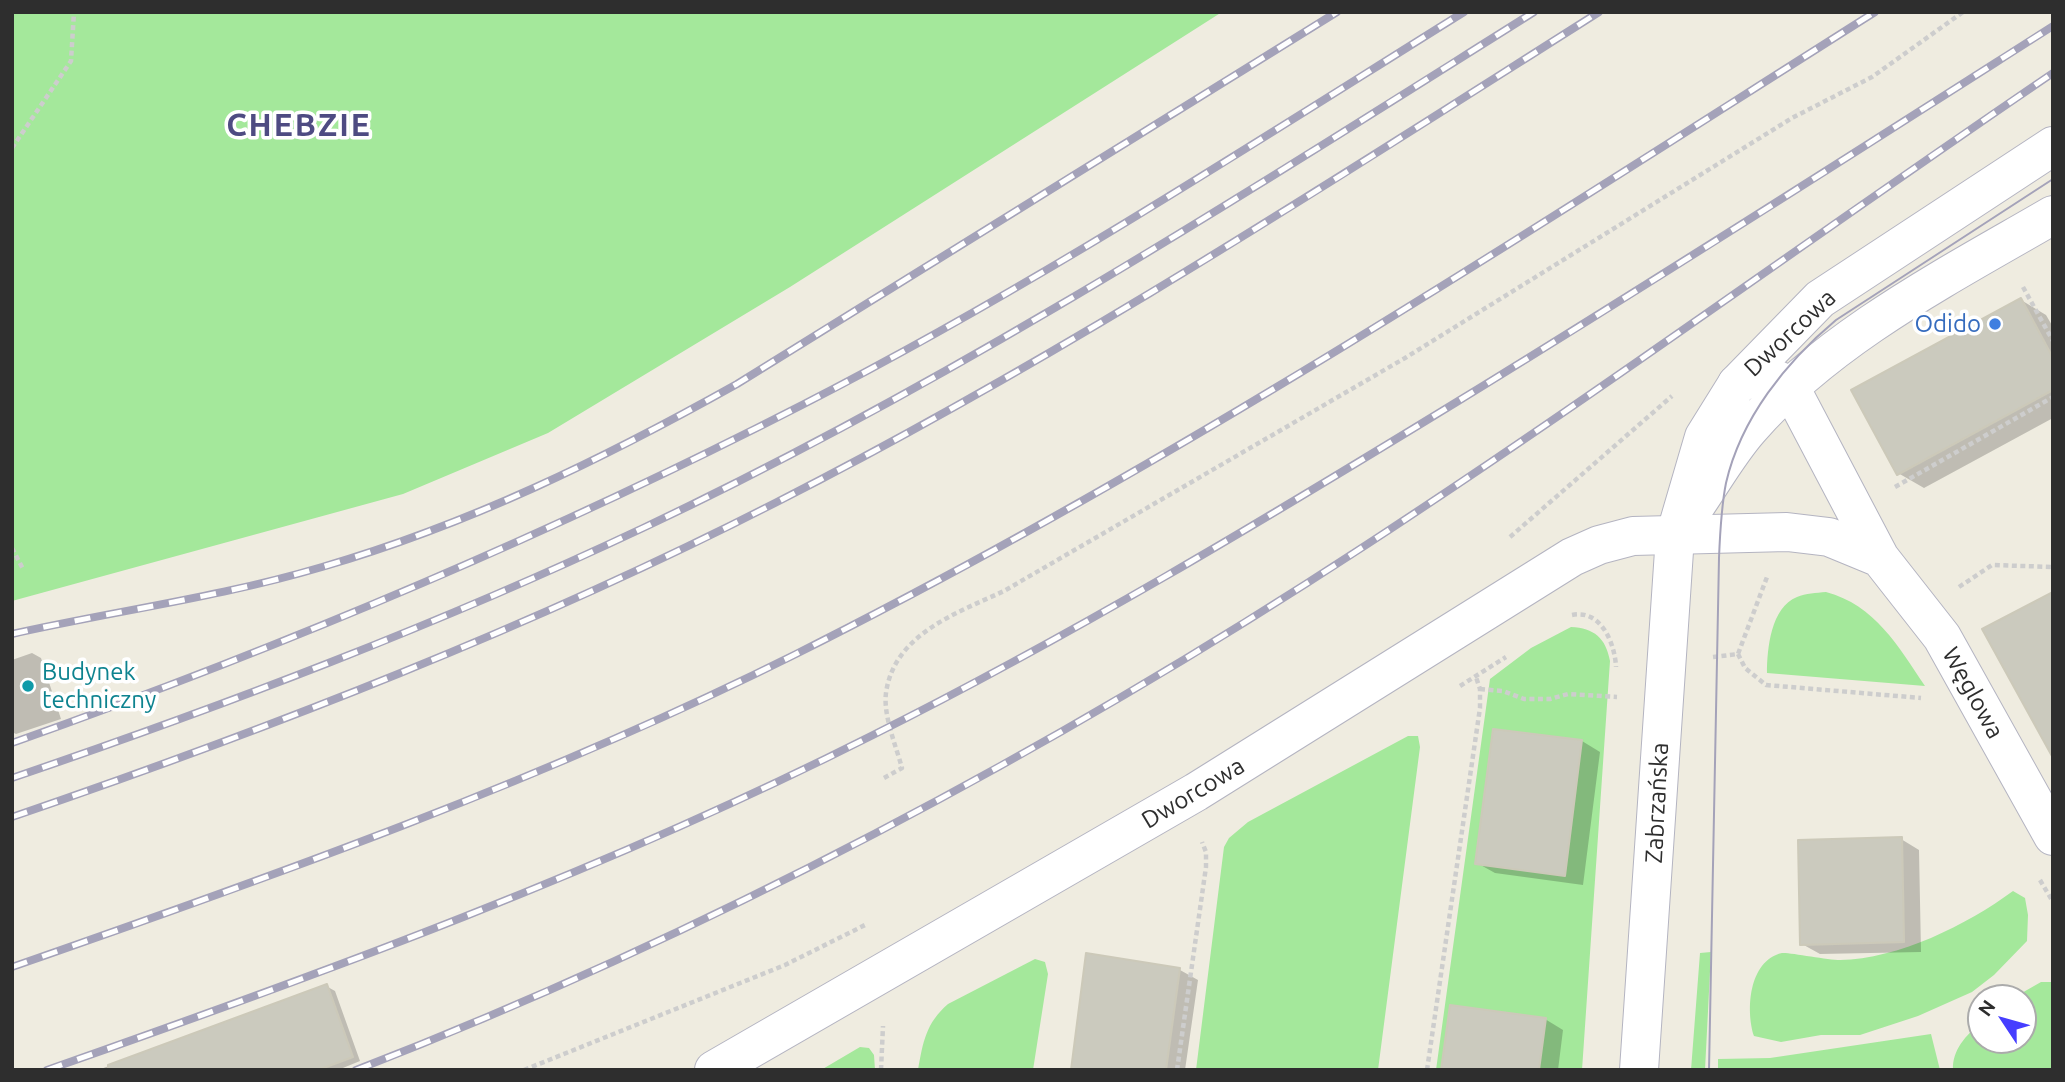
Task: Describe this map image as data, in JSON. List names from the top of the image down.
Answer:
{
  "streets": {
    "street": ["Dworcowa", "Węglowa", "Zabrzańska"]
  },
  "crossings": [
    ["Dworcowa", "Węglowa"],
    ["Dworcowa", "Zabrzańska"],
    ["Węglowa", "Zabrzańska"]
  ],
  "districts": ["CHEBZIE"],
  "places": ["Odido", "Budynek techniczny"],
  "north": "top left"
}
